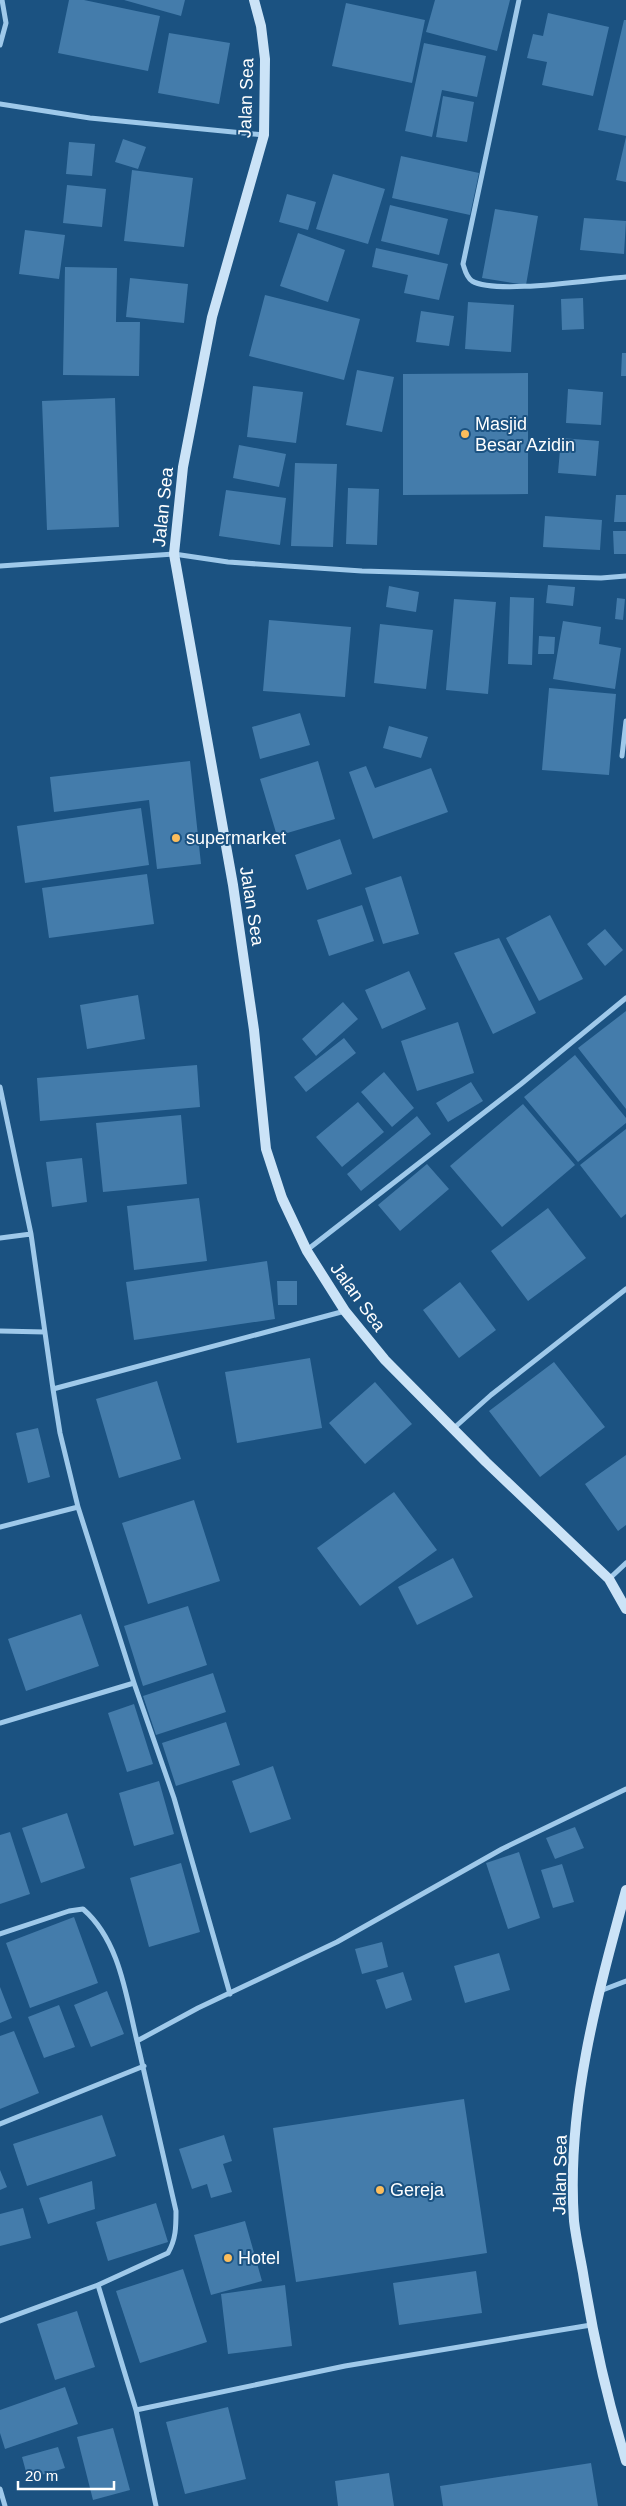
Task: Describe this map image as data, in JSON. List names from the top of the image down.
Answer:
{
  "streets": {
    "main road": ["Jalan Sea"]
  },
  "places": [
    "Masjid Besar Azidin",
    "supermarket",
    "Gereja",
    "Hotel"
  ],
  "scale_bar": "20 m"
}
